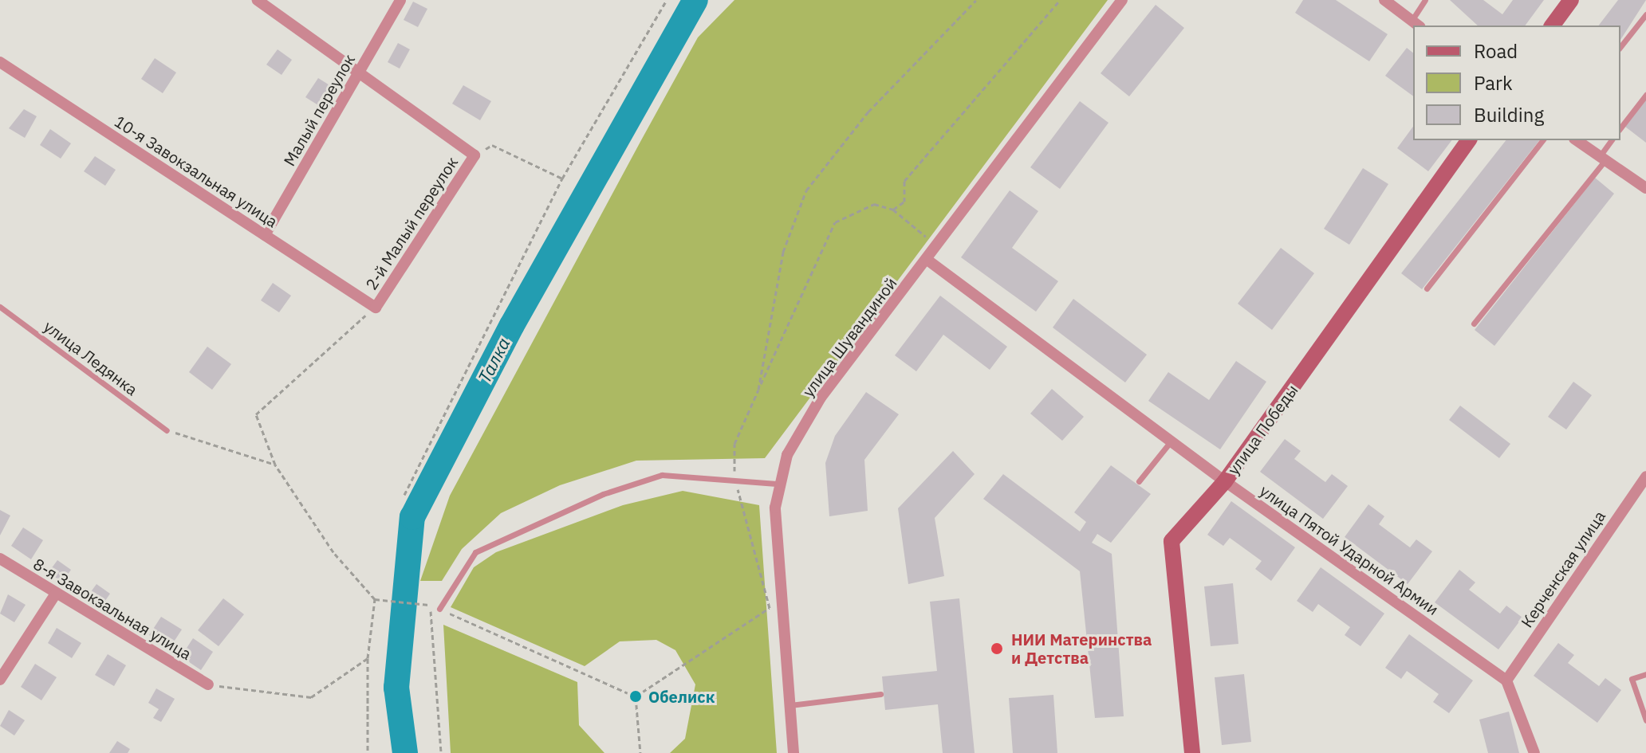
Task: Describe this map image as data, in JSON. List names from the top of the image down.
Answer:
{
  "streets": {
    "street": [
      "Малый переулок",
      "10-я Завокзальная улица",
      "2-й Малый переулок",
      "улица Шувандиной",
      "улица Победы",
      "улица Пятой Ударной Армии",
      "Керченская улица",
      "8-я Завокзальная улица"
    ],
    "lane": ["улица Ледянка"]
  },
  "crossings": [
    ["Малый переулок", "10-я Завокзальная улица"],
    ["10-я Завокзальная улица", "2-й Малый переулок"],
    ["улица Шувандиной", "улица Пятой Ударной Армии"],
    ["улица Победы", "улица Пятой Ударной Армии"],
    ["улица Пятой Ударной Армии", "Керченская улица"]
  ],
  "water": ["Талка"],
  "places": ["НИИ Материнства и Детства", "Обелиск"],
  "legend": ["Road", "Park", "Building"]
}
